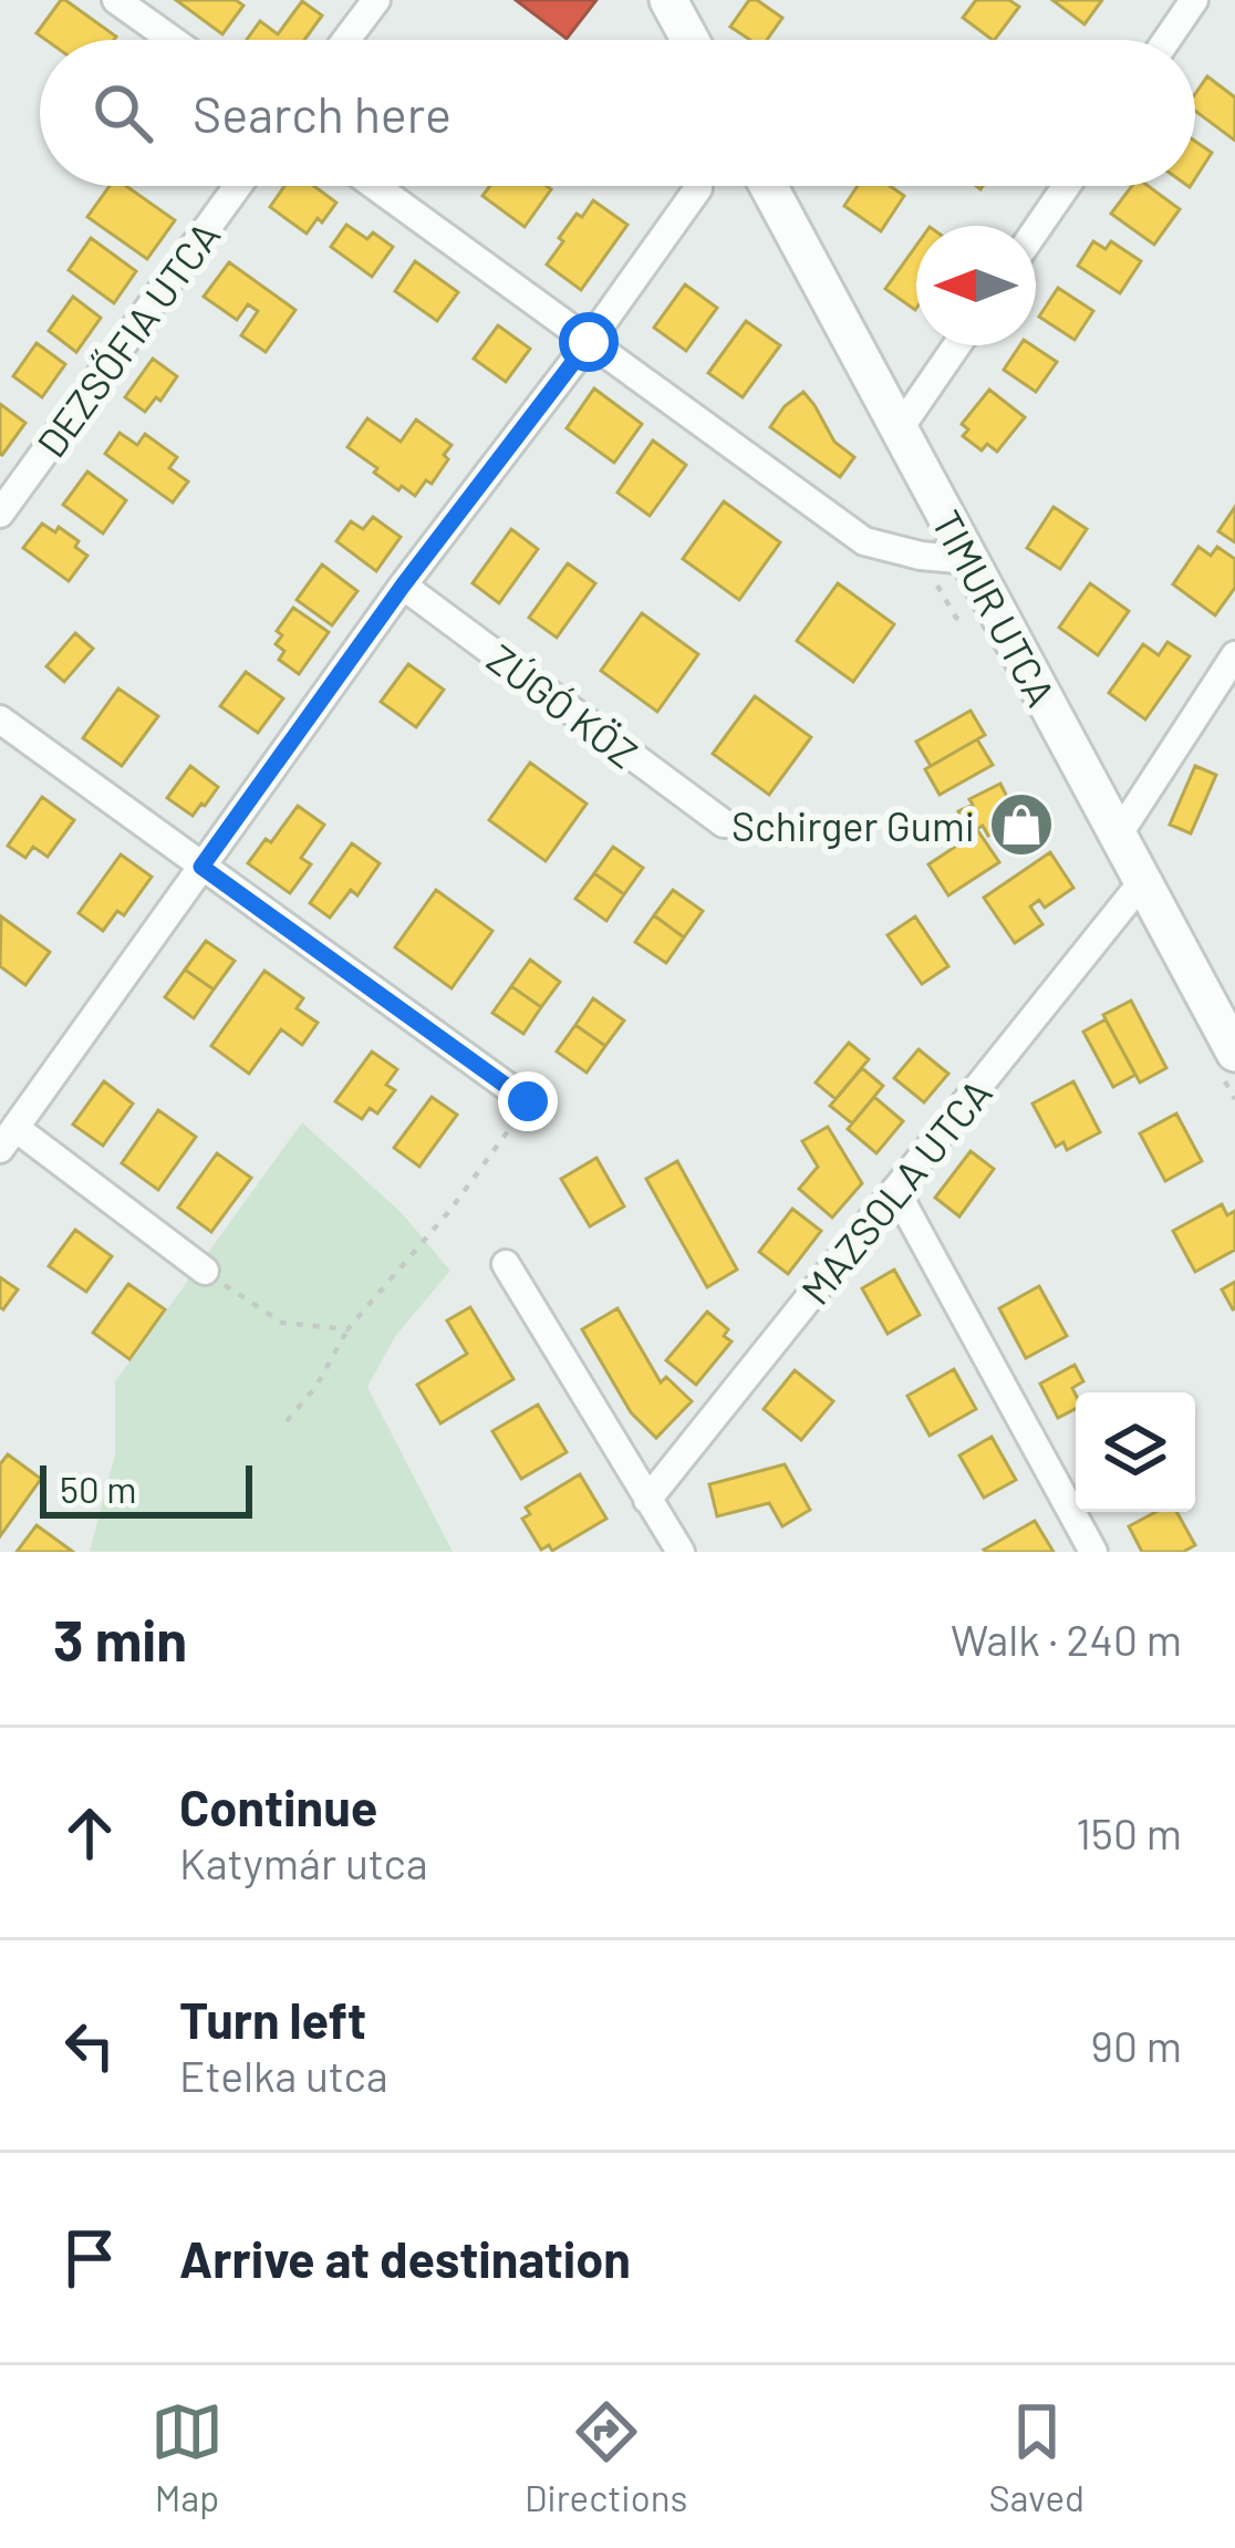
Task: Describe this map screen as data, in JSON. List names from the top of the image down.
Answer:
{
  "streets": {
    "street": [
      "DEZSŐFIA UTCA",
      "TIMUR UTCA",
      "ZÚGÓ KÖZ",
      "MAZSOLA UTCA"
    ]
  },
  "crossings": [
    ["TIMUR UTCA", "MAZSOLA UTCA"]
  ],
  "places": {
    "shop": ["Schirger Gumi"]
  },
  "scale_bar": "50 m",
  "north": "left",
  "page": {
    "search": "Search here",
    "scale": "50 m",
    "heading": ["3 min", "Walk · 240 m"],
    "list": [
      ["Continue", "Katymár utca", "150 m"],
      ["Turn left", "Etelka utca", "90 m"],
      "Arrive at destination"
    ],
    "nav": ["Map", "Directions", "Saved"]
  }
}
